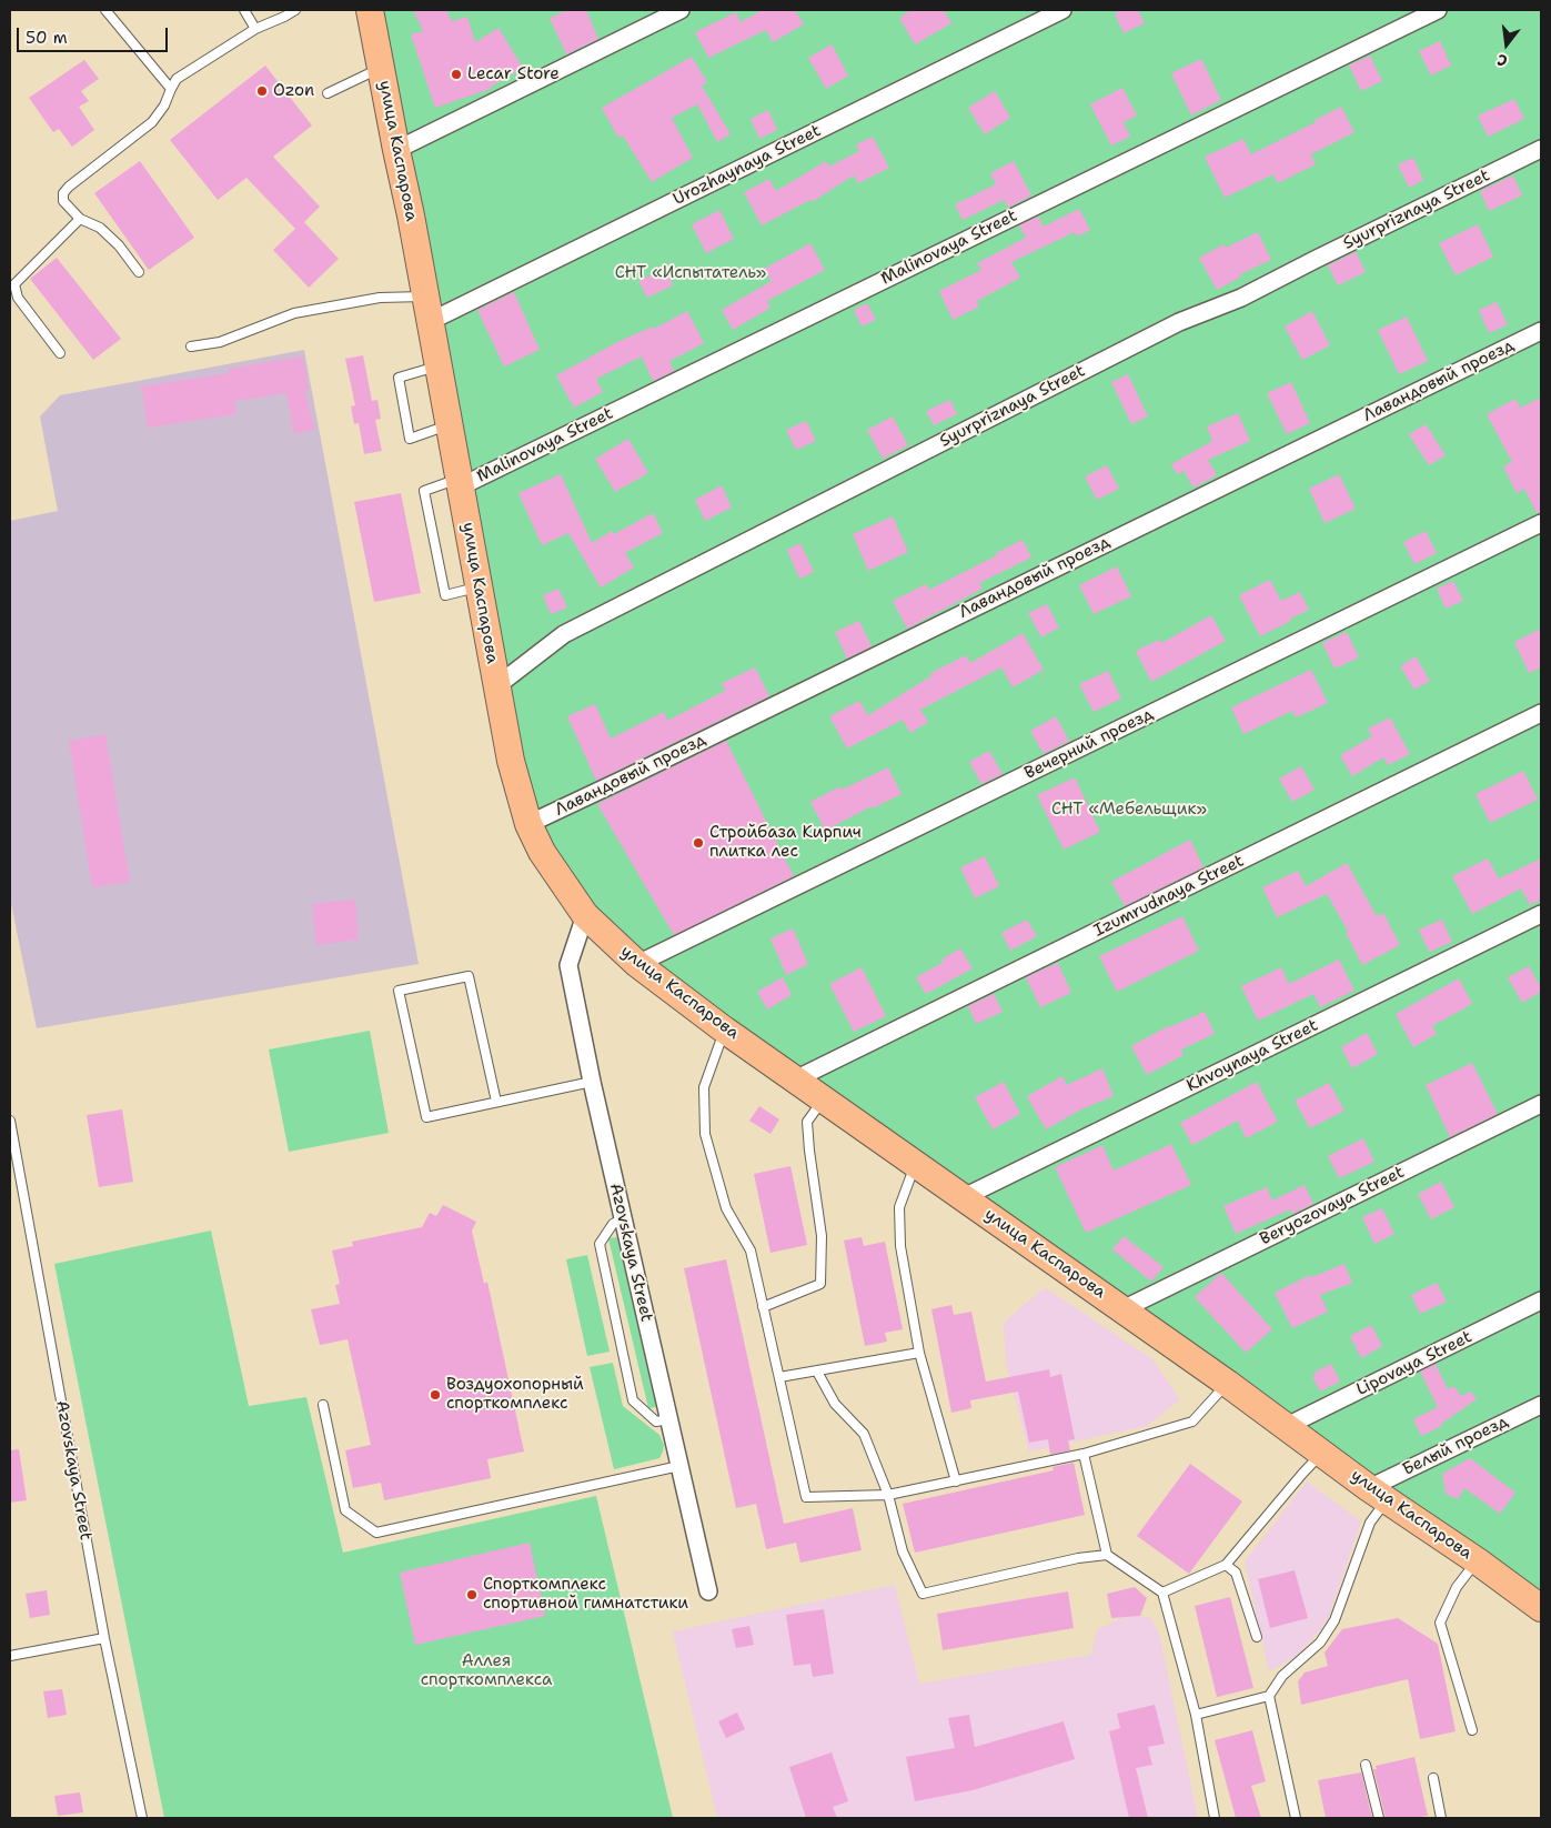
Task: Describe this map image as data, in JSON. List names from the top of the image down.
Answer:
{
  "streets": {
    "main road": ["улица Каспарова"],
    "street": [
      "Urozhaynaya Street",
      "Syurpriznaya Street",
      "Malinovaya Street",
      "Лавандовый проезд",
      "Вечерний проезд",
      "Izumrudnaya Street",
      "Khvoynaya Street",
      "Beryozovaya Street",
      "Azovskaya Street",
      "Lipovaya Street",
      "Белый проезд"
    ]
  },
  "crossings": [
    ["улица Каспарова", "Urozhaynaya Street"],
    ["улица Каспарова", "Syurpriznaya Street"],
    ["улица Каспарова", "Malinovaya Street"],
    ["улица Каспарова", "Лавандовый проезд"],
    ["улица Каспарова", "Вечерний проезд"],
    ["улица Каспарова", "Izumrudnaya Street"],
    ["улица Каспарова", "Khvoynaya Street"],
    ["улица Каспарова", "Beryozovaya Street"],
    ["улица Каспарова", "Azovskaya Street"],
    ["улица Каспарова", "Lipovaya Street"],
    ["улица Каспарова", "Белый проезд"]
  ],
  "parks": ["СНТ «Испытатель»", "СНТ «Мебельщик»", "Аллея спорткомплекса"],
  "places": [
    "Lecar Store",
    "Ozon",
    "Стройбаза Кирпич плитка лес",
    "Воздуохопорный спорткомплекс",
    "Спорткомплекс спортивной гимнатстики"
  ],
  "scale_bar": "50 m",
  "north": "bottom"
}
